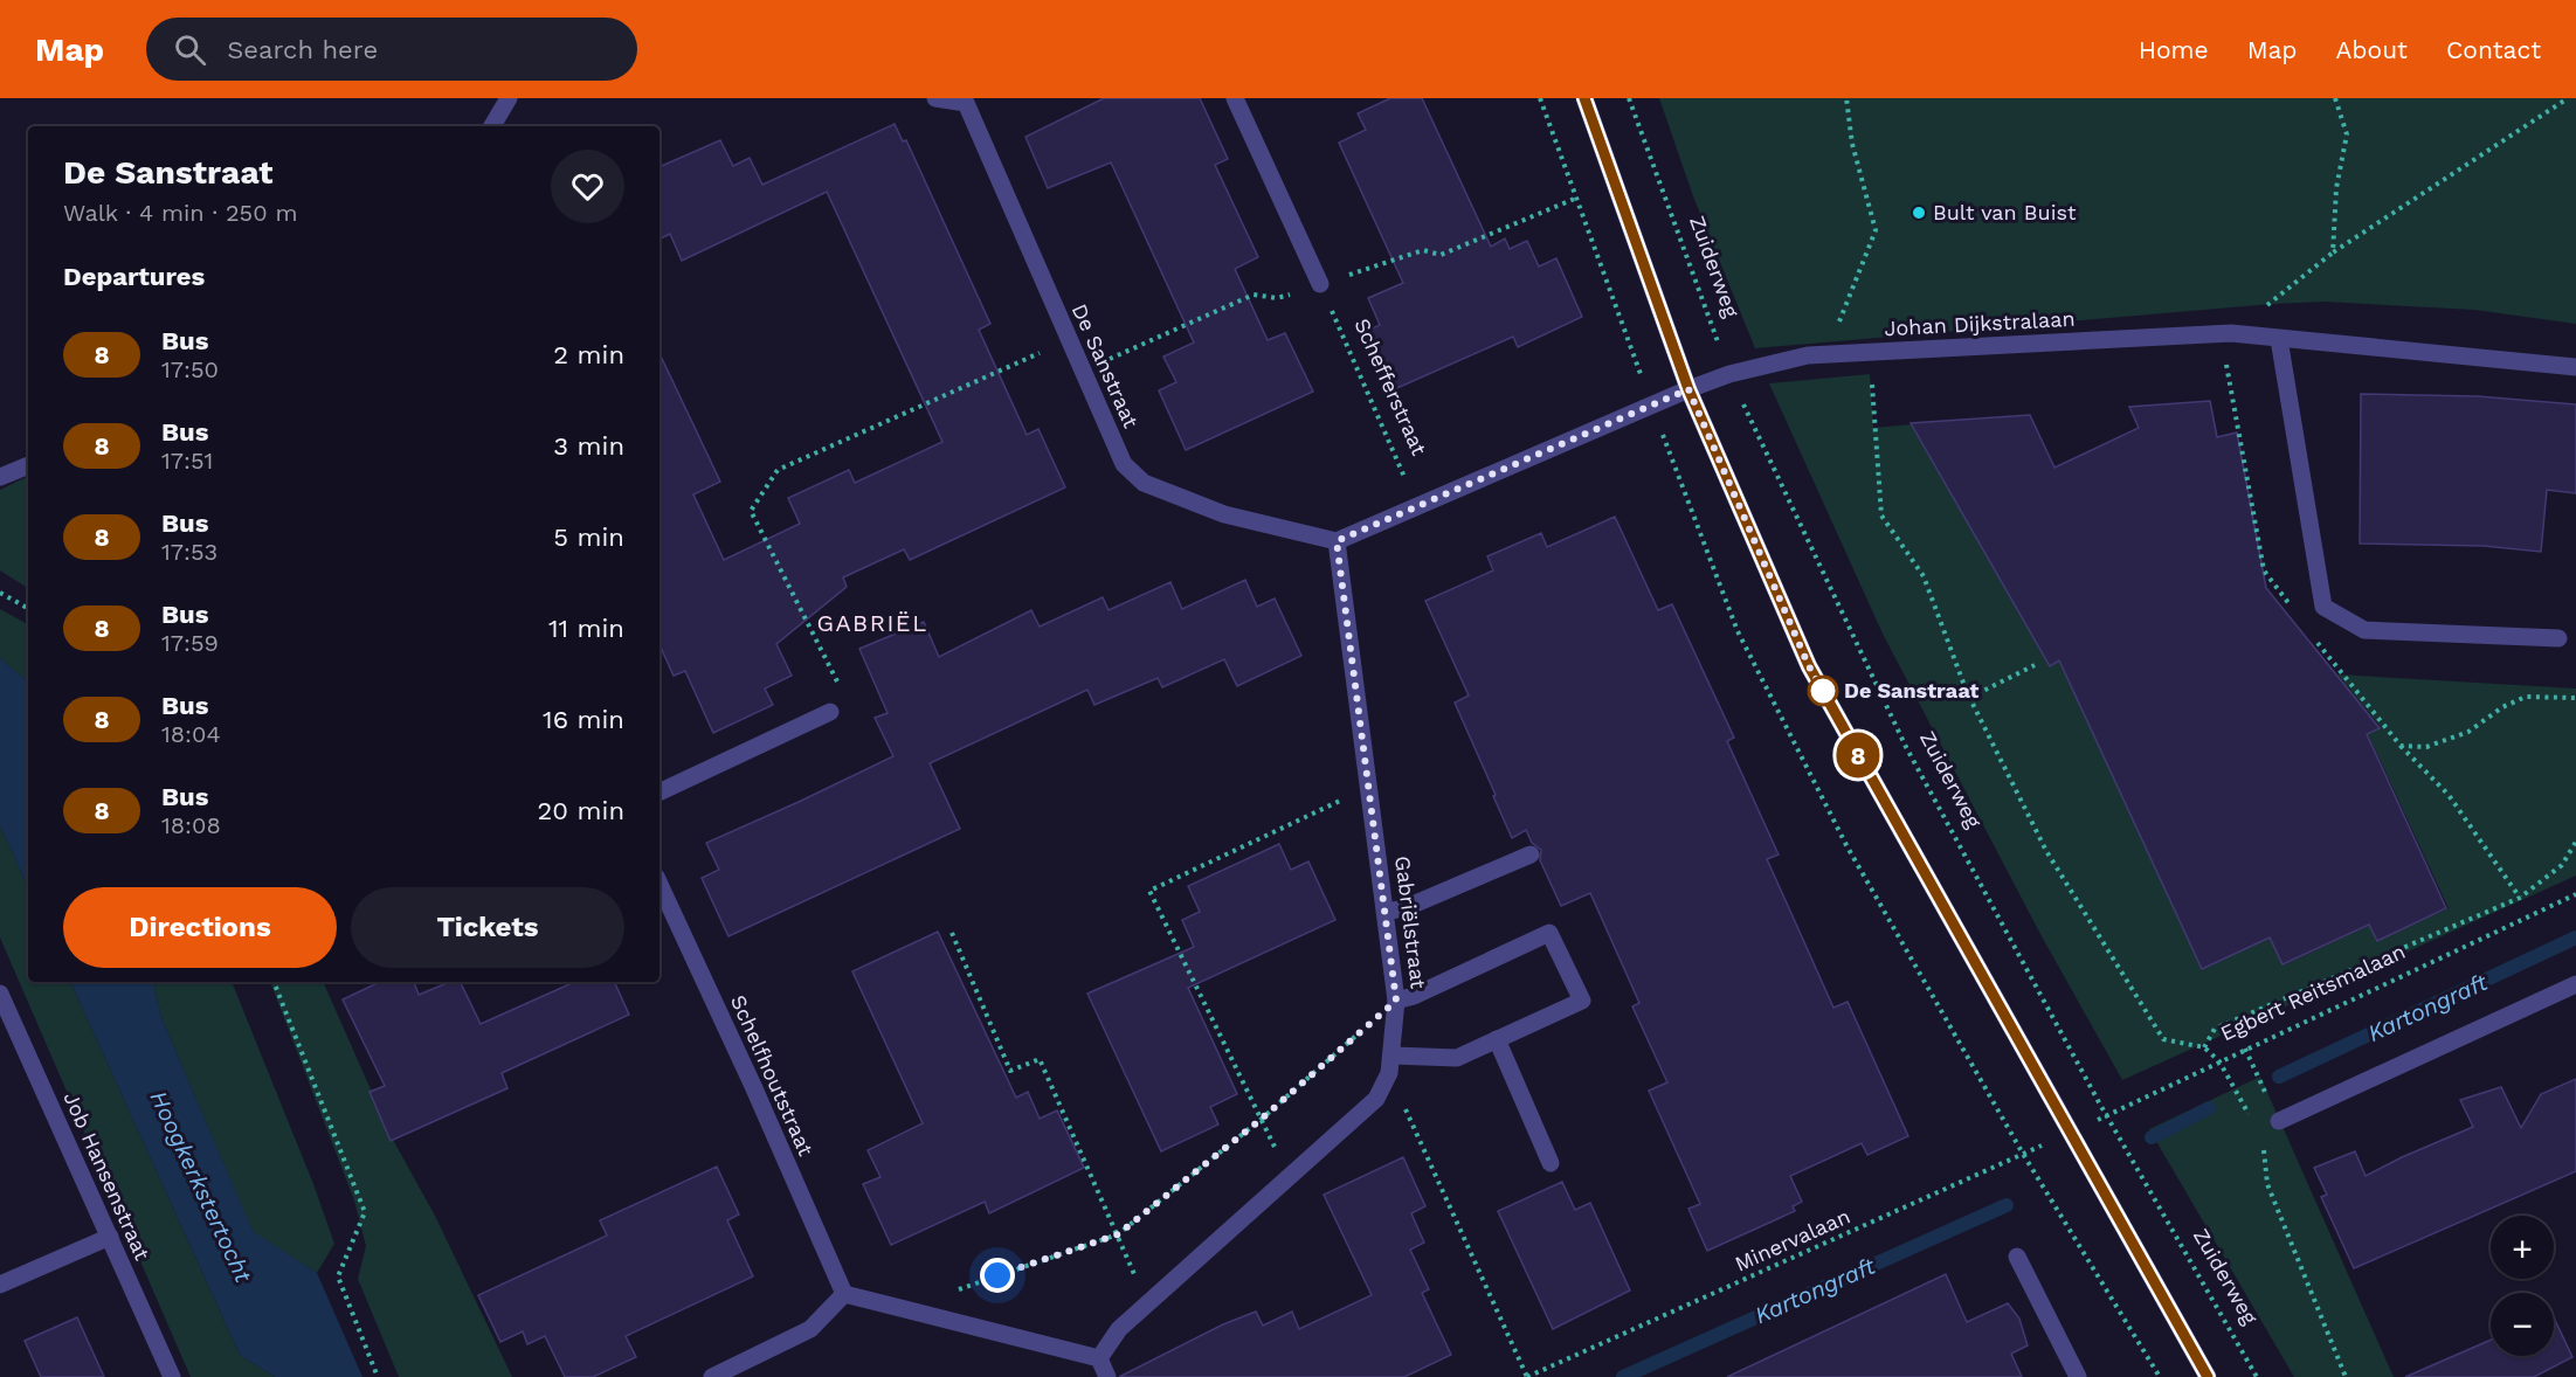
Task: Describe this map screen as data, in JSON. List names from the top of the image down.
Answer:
{
  "streets": {
    "street": [
      "Johan Dijkstralaan",
      "De Sanstraat",
      "Gabriëlstraat",
      "Schelfhoutstraat",
      "Job Hansenstraat"
    ],
    "path": [
      "Zuiderweg",
      "Schefferstraat",
      "Egbert Reitsmalaan",
      "Minervalaan"
    ]
  },
  "crossings": [
    ["Zuiderweg", "Johan Dijkstralaan"],
    ["Zuiderweg", "Egbert Reitsmalaan"],
    ["De Sanstraat", "Gabriëlstraat"],
    ["Egbert Reitsmalaan", "Minervalaan"]
  ],
  "districts": ["GABRIËL"],
  "water": ["Kartongraft", "Hoogkerkstertocht"],
  "places": ["Bult van Buist", "De Sanstraat"],
  "lines": ["bus line 8"],
  "page": {
    "header": "Map",
    "search": "Search here",
    "nav": [
      "Home",
      "Map",
      "About",
      "Contact"
    ],
    "on_map": "8",
    "heading": [
      ["De Sanstraat", "Walk · 4 min · 250 m"],
      "Departures"
    ],
    "list": [
      {
        "mark": "8",
        "name": "Bus",
        "note": "17:50",
        "value": "2 min"
      },
      {
        "mark": "8",
        "name": "Bus",
        "note": "17:51",
        "value": "3 min"
      },
      {
        "mark": "8",
        "name": "Bus",
        "note": "17:53",
        "value": "5 min"
      },
      {
        "mark": "8",
        "name": "Bus",
        "note": "17:59",
        "value": "11 min"
      },
      {
        "mark": "8",
        "name": "Bus",
        "note": "18:04",
        "value": "16 min"
      },
      {
        "mark": "8",
        "name": "Bus",
        "note": "18:08",
        "value": "20 min"
      }
    ],
    "buttons": ["Directions", "Tickets"],
    "map_buttons": ["+", "−"]
  }
}
